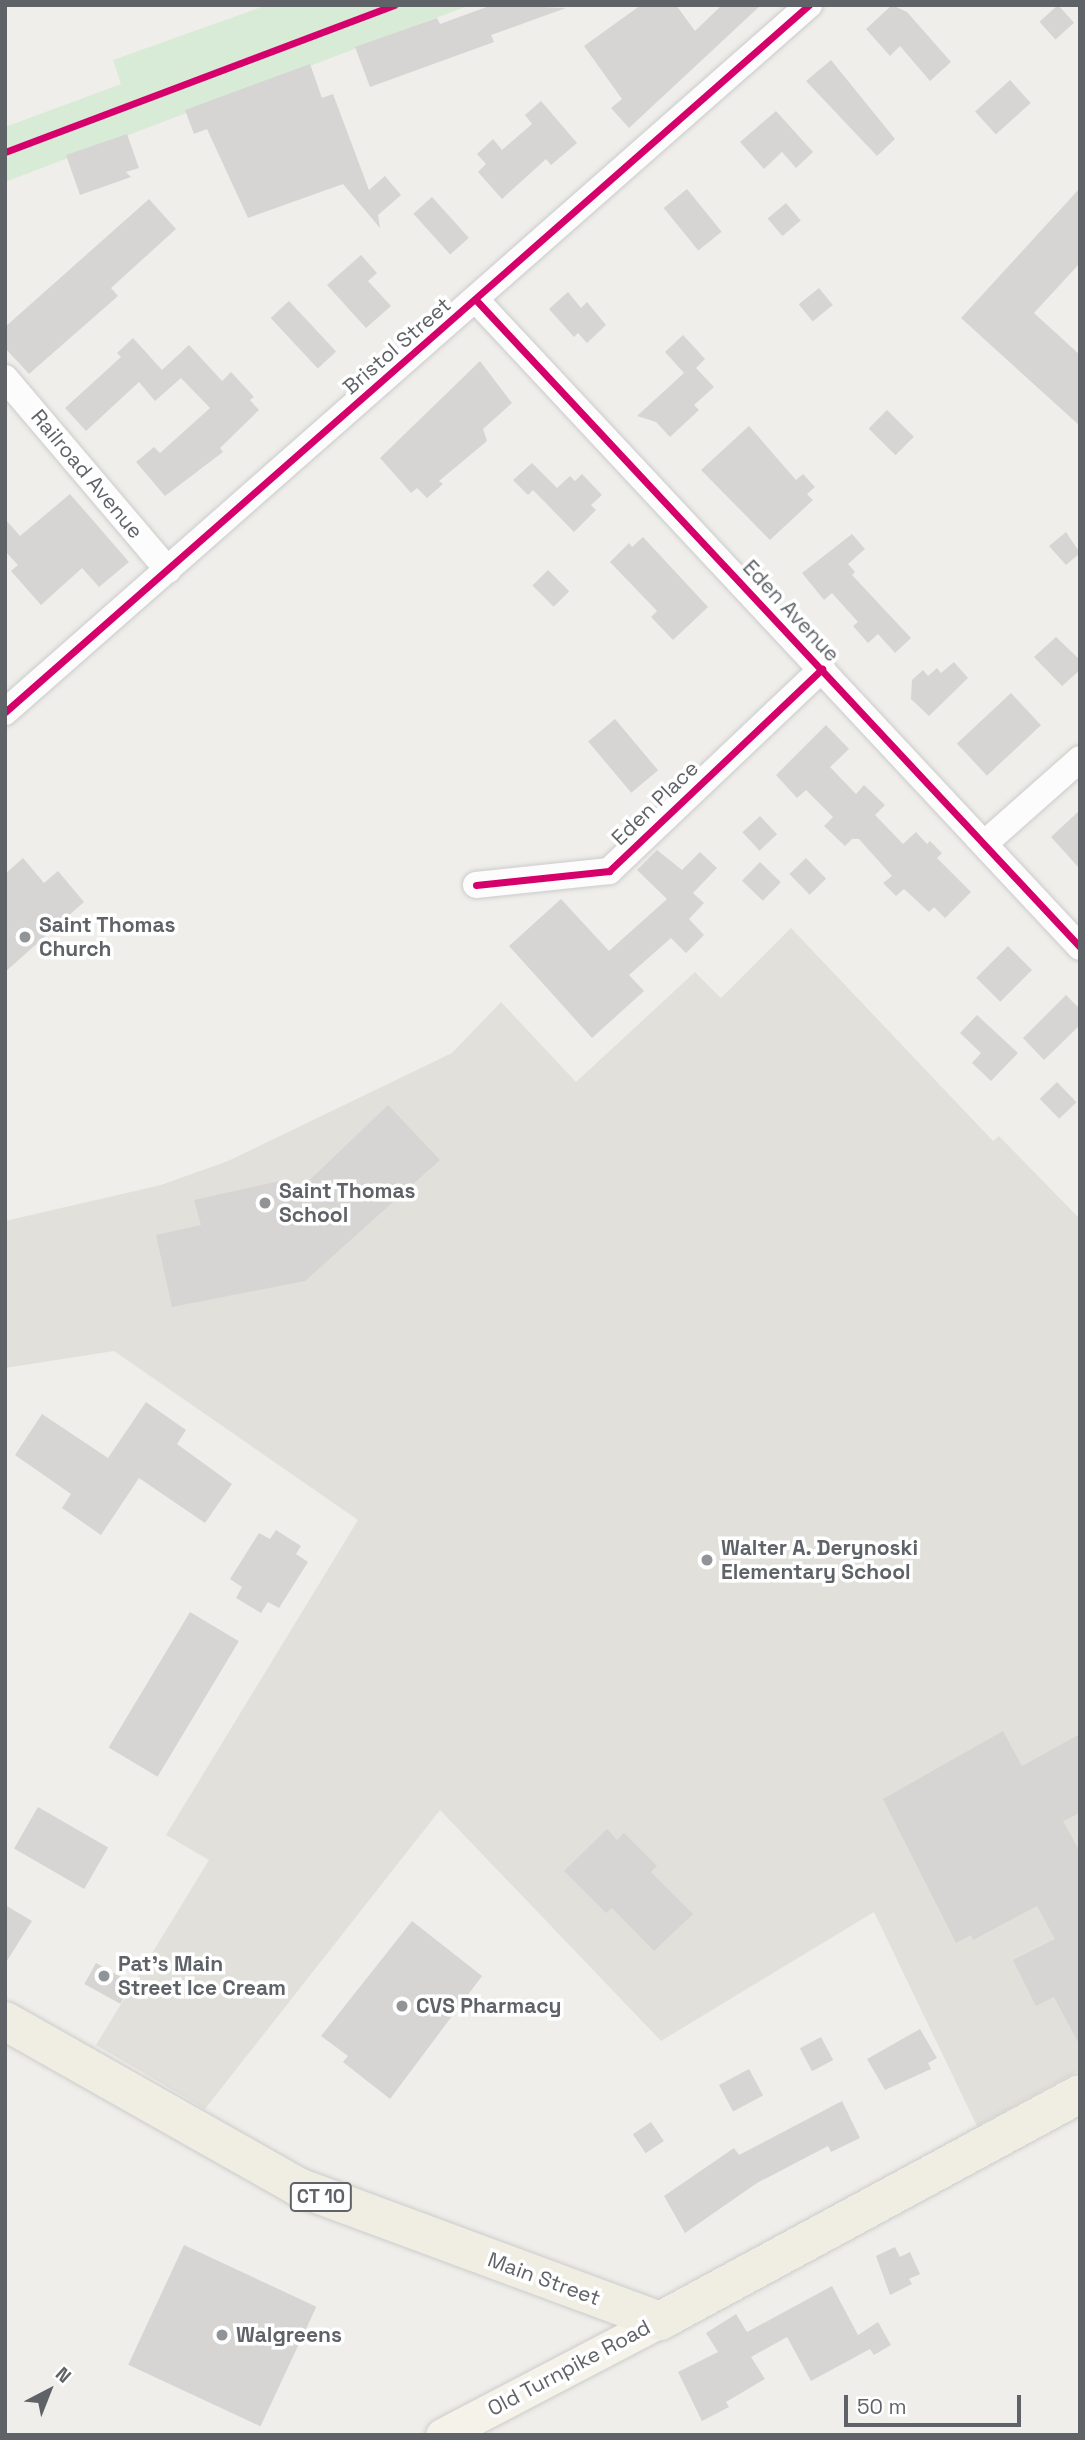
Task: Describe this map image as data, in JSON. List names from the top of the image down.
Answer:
{
  "streets": {
    "highway": ["CT 10", "Main Street"],
    "main road": ["Old Turnpike Road"],
    "street": [
      "Bristol Street",
      "Railroad Avenue",
      "Eden Avenue",
      "Eden Place"
    ]
  },
  "crossings": [
    ["Bristol Street", "Railroad Avenue"],
    ["Bristol Street", "Eden Avenue"],
    ["Eden Avenue", "Eden Place"],
    ["Main Street", "Old Turnpike Road"]
  ],
  "places": [
    "Saint Thomas Church",
    "Saint Thomas School",
    "Walter A. Derynoski Elementary School",
    "Pat's Main Street Ice Cream",
    "CVS Pharmacy",
    "Walgreens"
  ],
  "scale_bar": "50 m",
  "north": "top right"
}
